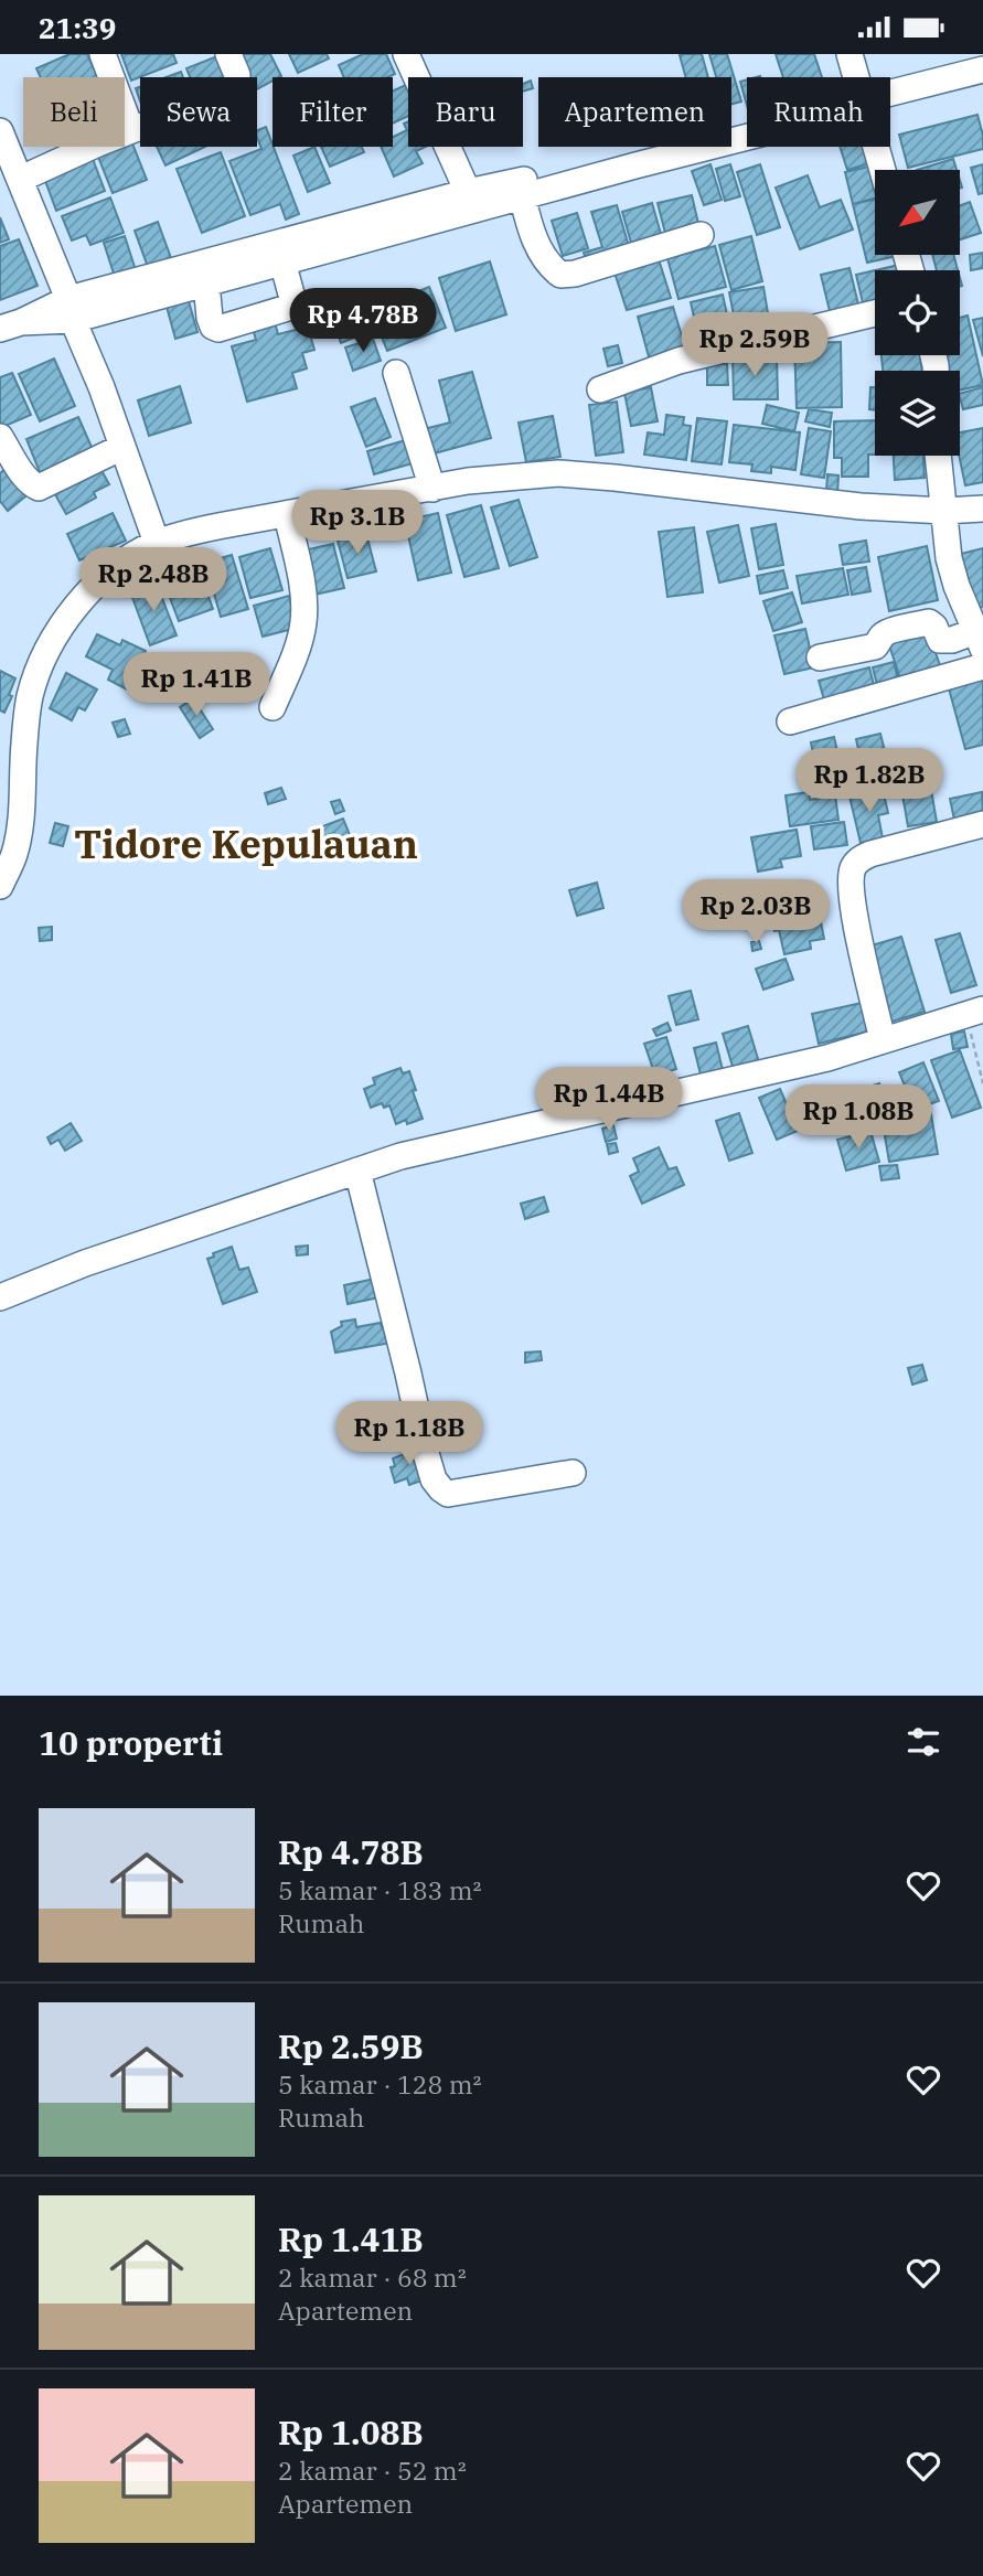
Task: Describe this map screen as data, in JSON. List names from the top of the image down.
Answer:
{
  "districts": ["Tidore Kepulauan"],
  "north": "bottom left",
  "page": {
    "status": "21:39",
    "chip": [
      "Beli",
      "Sewa",
      "Filter",
      "Baru",
      "Apartemen",
      "Rumah"
    ],
    "price": [
      "Rp 4.78B",
      "Rp 2.59B",
      "Rp 3.1B",
      "Rp 2.48B",
      "Rp 1.41B",
      "Rp 1.82B",
      "Rp 2.03B",
      "Rp 1.44B",
      "Rp 1.08B",
      "Rp 1.18B"
    ],
    "heading": "10 properti",
    "list": [
      {
        "name": "Rp 4.78B",
        "note": "5 kamar · 183 m² · Rumah"
      },
      {
        "name": "Rp 2.59B",
        "note": "5 kamar · 128 m² · Rumah"
      },
      {
        "name": "Rp 1.41B",
        "note": "2 kamar · 68 m² · Apartemen"
      },
      {
        "name": "Rp 1.08B",
        "note": "2 kamar · 52 m² · Apartemen"
      }
    ]
  }
}
